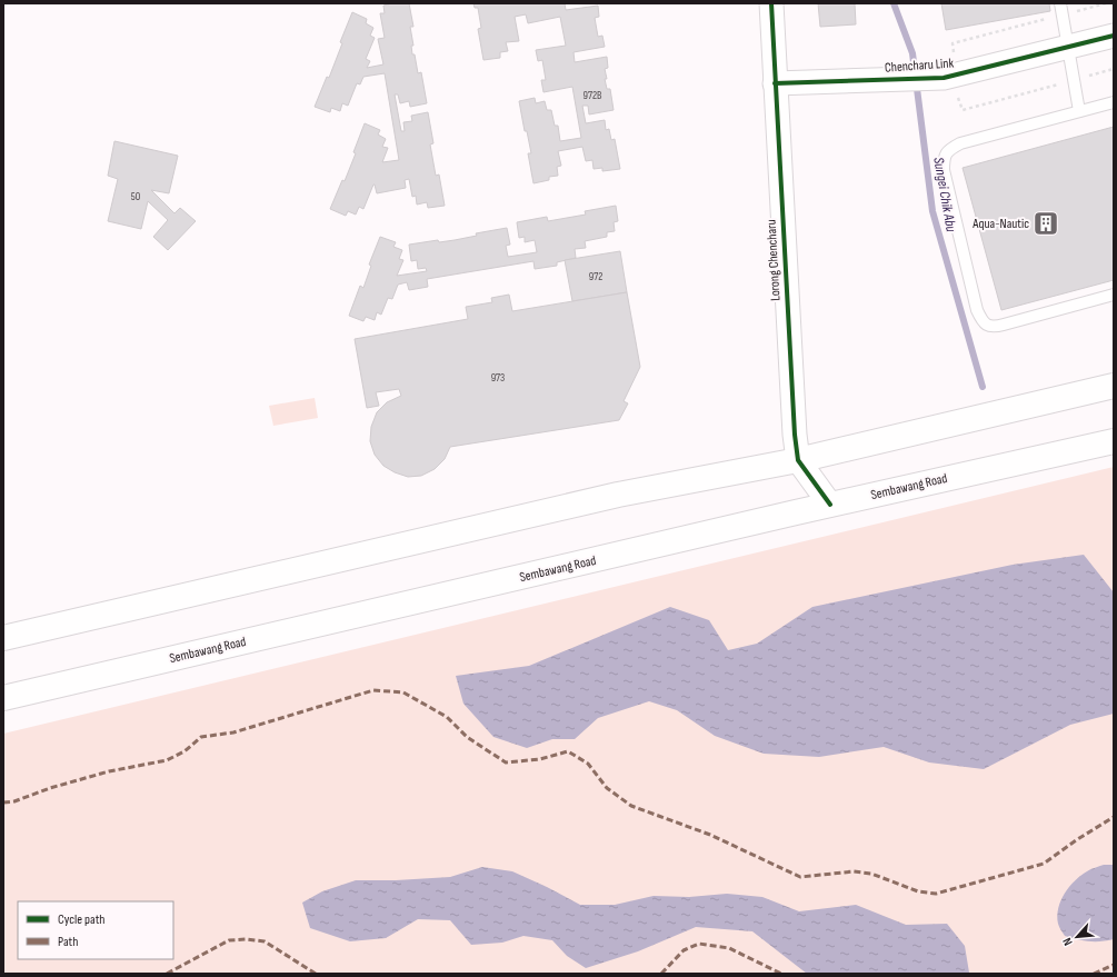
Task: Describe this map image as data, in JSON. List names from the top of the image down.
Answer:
{
  "streets": {
    "main road": ["Sembawang Road"],
    "street": ["Chencharu Link", "Lorong Chencharu"]
  },
  "crossings": [
    ["Chencharu Link", "Lorong Chencharu"],
    ["Lorong Chencharu", "Sembawang Road"]
  ],
  "water": ["Sungei Chik Abu"],
  "places": {
    "building": ["Aqua-Nautic"]
  },
  "house_numbers": [
    "972B",
    "50",
    "972",
    "973"
  ],
  "legend": ["Cycle path", "Path"],
  "north": "bottom left"
}
